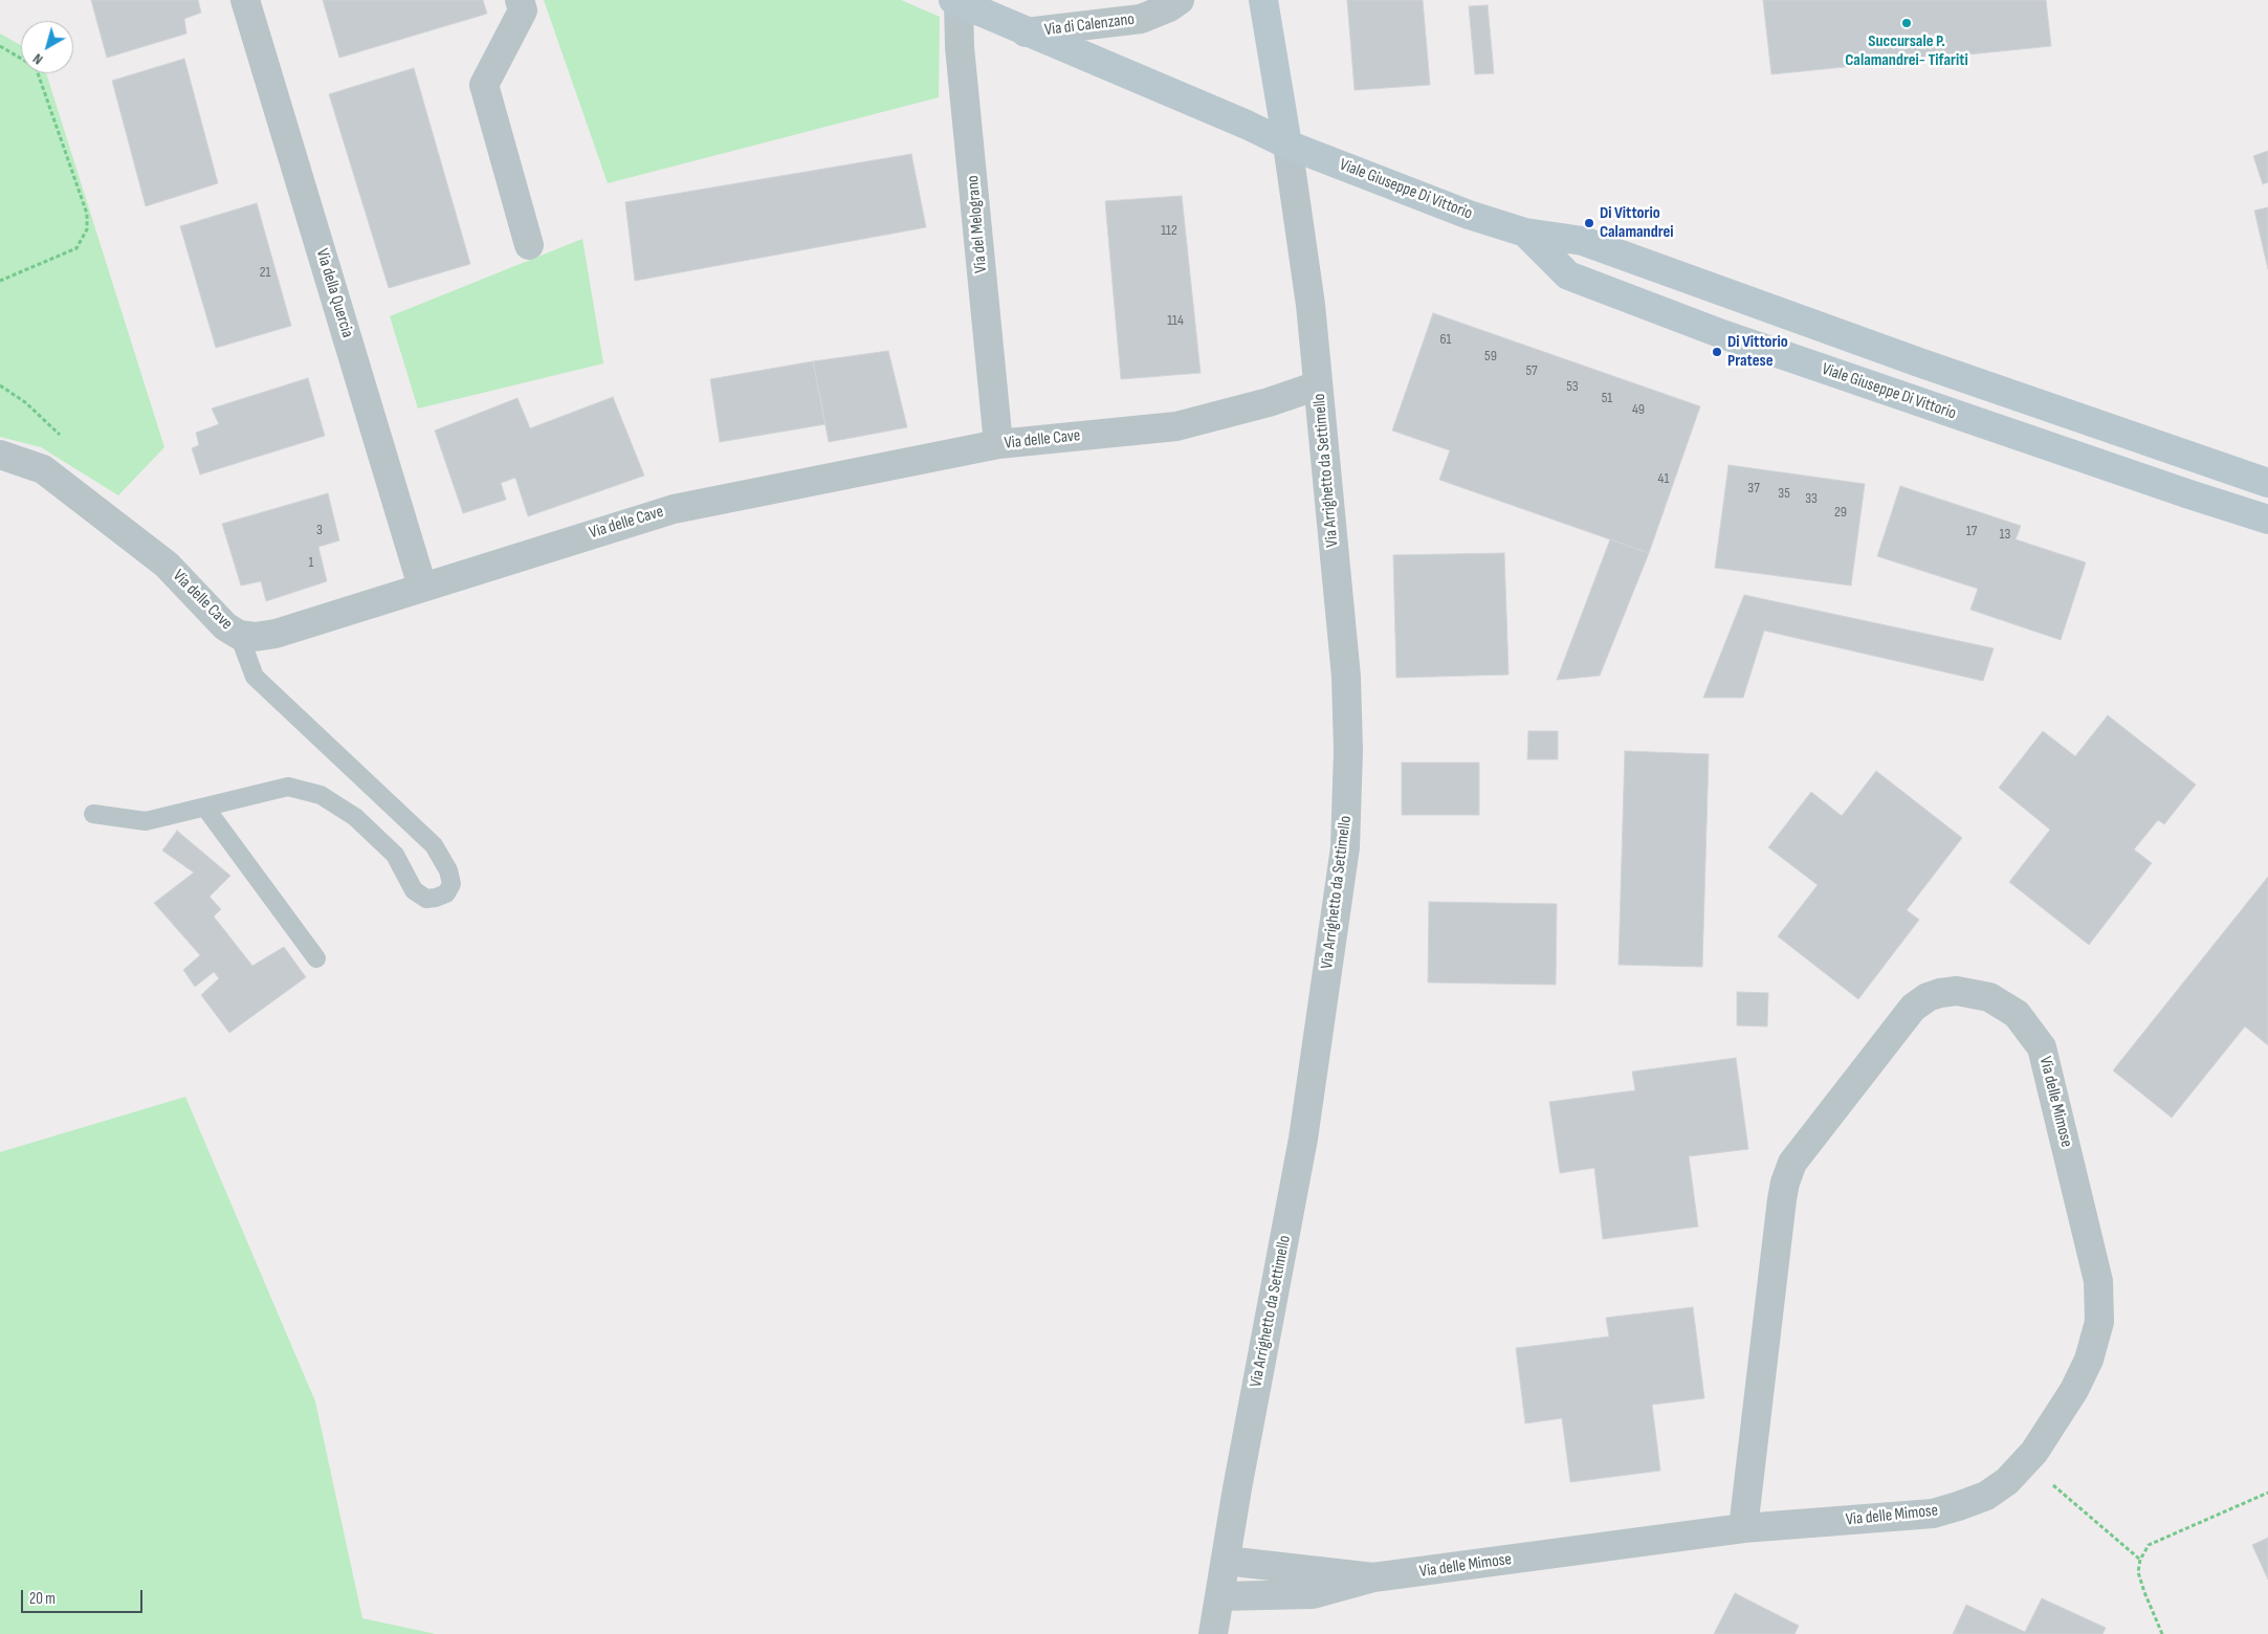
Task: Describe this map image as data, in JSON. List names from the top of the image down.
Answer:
{
  "streets": {
    "main road": ["Viale Giuseppe Di Vittorio"],
    "street": [
      "Via di Calenzano",
      "Via del Melograno",
      "Via della Quercia",
      "Via delle Cave",
      "Via Arrighetto da Settimello",
      "Via delle Mimose"
    ]
  },
  "crossings": [
    ["Via di Calenzano", "Viale Giuseppe Di Vittorio"],
    ["Viale Giuseppe Di Vittorio", "Via del Melograno"],
    ["Viale Giuseppe Di Vittorio", "Via Arrighetto da Settimello"],
    ["Via del Melograno", "Via delle Cave"],
    ["Via della Quercia", "Via delle Cave"],
    ["Via delle Cave", "Via Arrighetto da Settimello"],
    ["Via Arrighetto da Settimello", "Via delle Mimose"]
  ],
  "places": ["Succursale P. Calamandrei- Tifariti", "Di Vittorio Calamandrei", "Di Vittorio Pratese"],
  "house_numbers": [
    "112",
    "21",
    "114",
    "61",
    "59",
    "57",
    "53",
    "51",
    "49",
    "41",
    "37",
    "35",
    "33",
    "29",
    "3",
    "17",
    "13",
    "1"
  ],
  "scale_bar": "20 m",
  "north": "bottom left"
}
